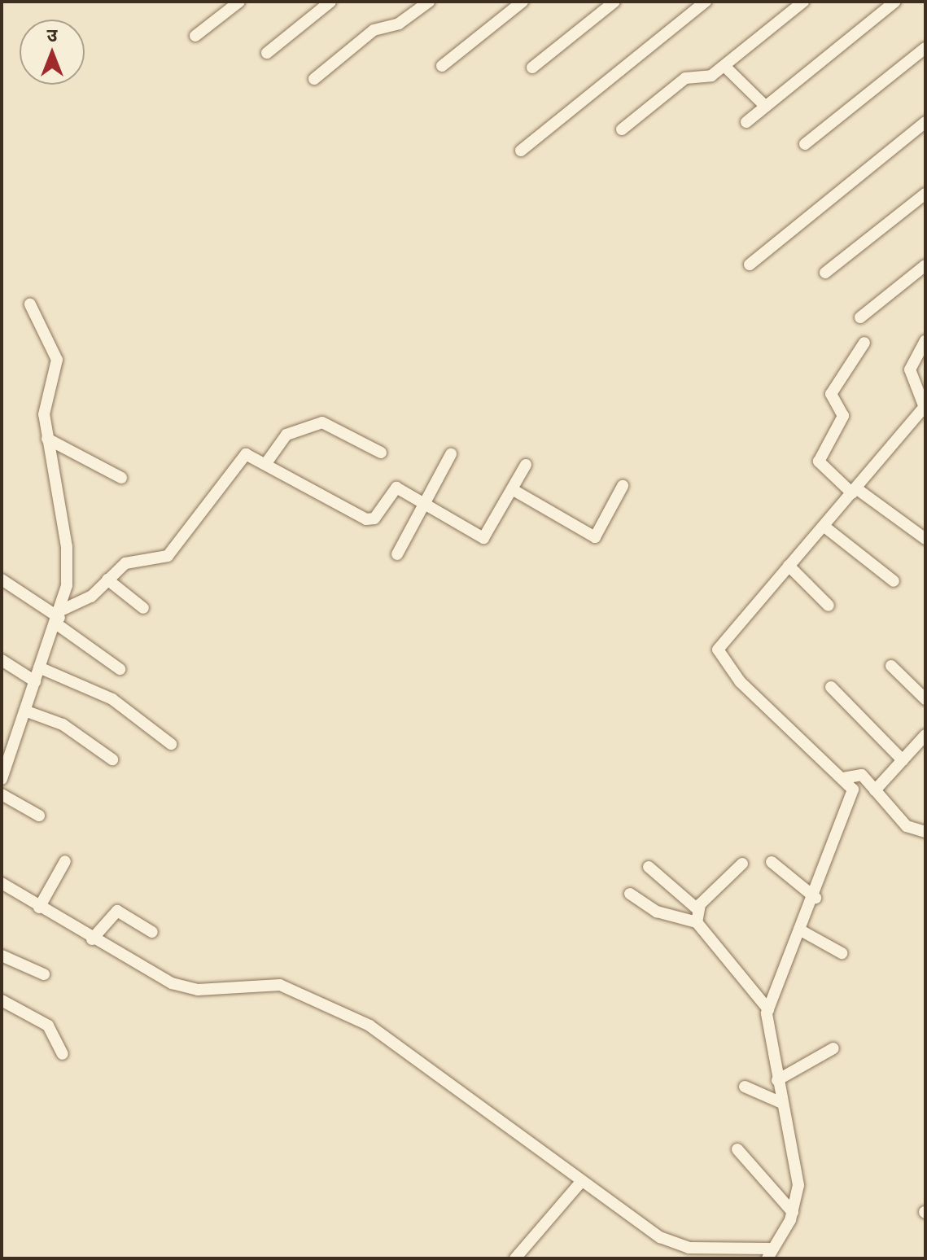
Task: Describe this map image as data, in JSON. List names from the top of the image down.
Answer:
{
  "north": "top"
}
